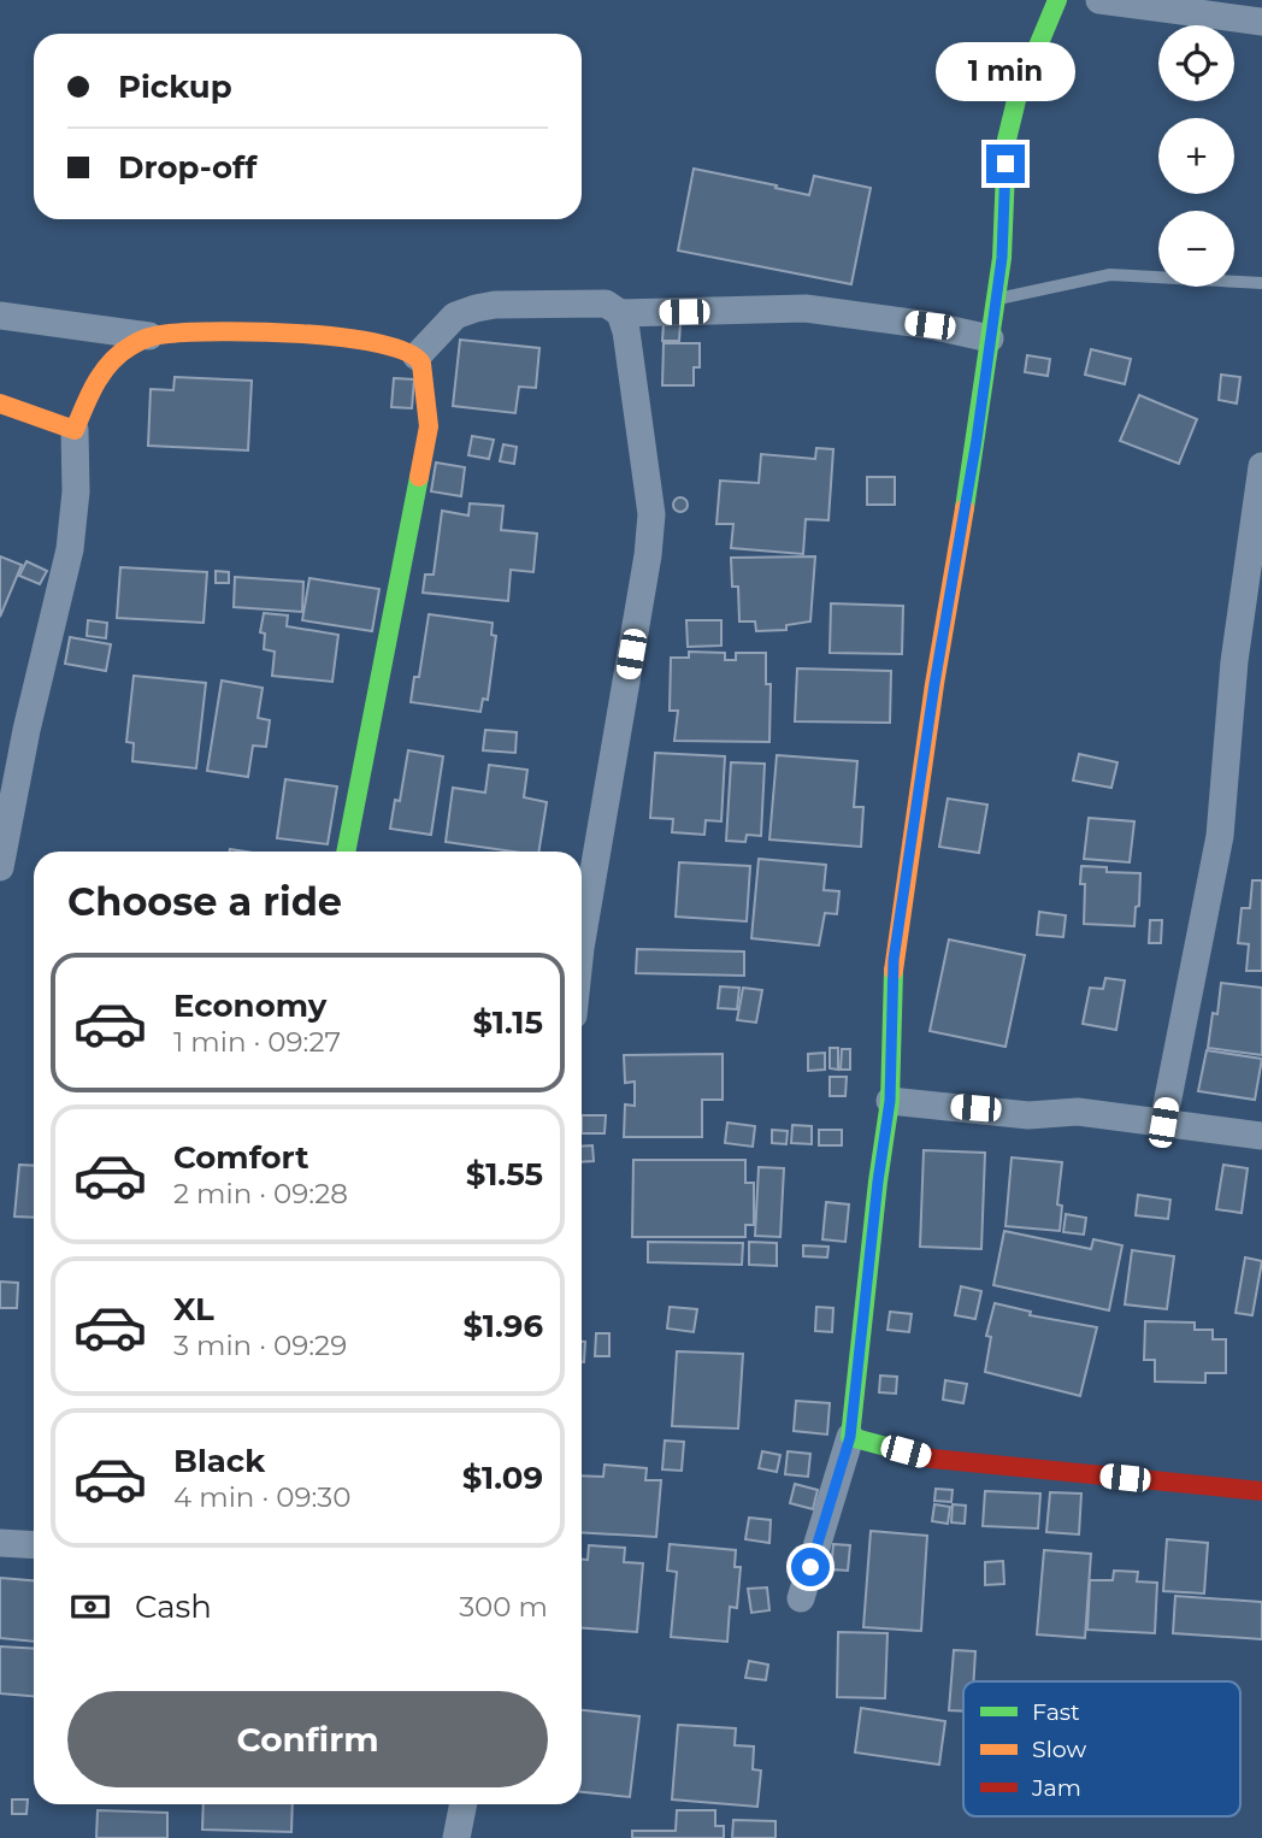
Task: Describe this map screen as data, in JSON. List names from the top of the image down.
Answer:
{
  "legend": ["Fast", "Slow", "Jam"],
  "page": {
    "map_buttons": ["+", "−"],
    "banner": ["Pickup", "Drop-off"],
    "bubble": "1 min",
    "heading": "Choose a ride",
    "list": [
      {
        "name": "Economy",
        "note": "1 min · 09:27",
        "value": "$1.15"
      },
      {
        "name": "Comfort",
        "note": "2 min · 09:28",
        "value": "$1.55"
      },
      {
        "name": "XL",
        "note": "3 min · 09:29",
        "value": "$1.96"
      },
      {
        "name": "Black",
        "note": "4 min · 09:30",
        "value": "$1.09"
      }
    ],
    "pay": ["Cash", "300 m"],
    "buttons": "Confirm"
  }
}
